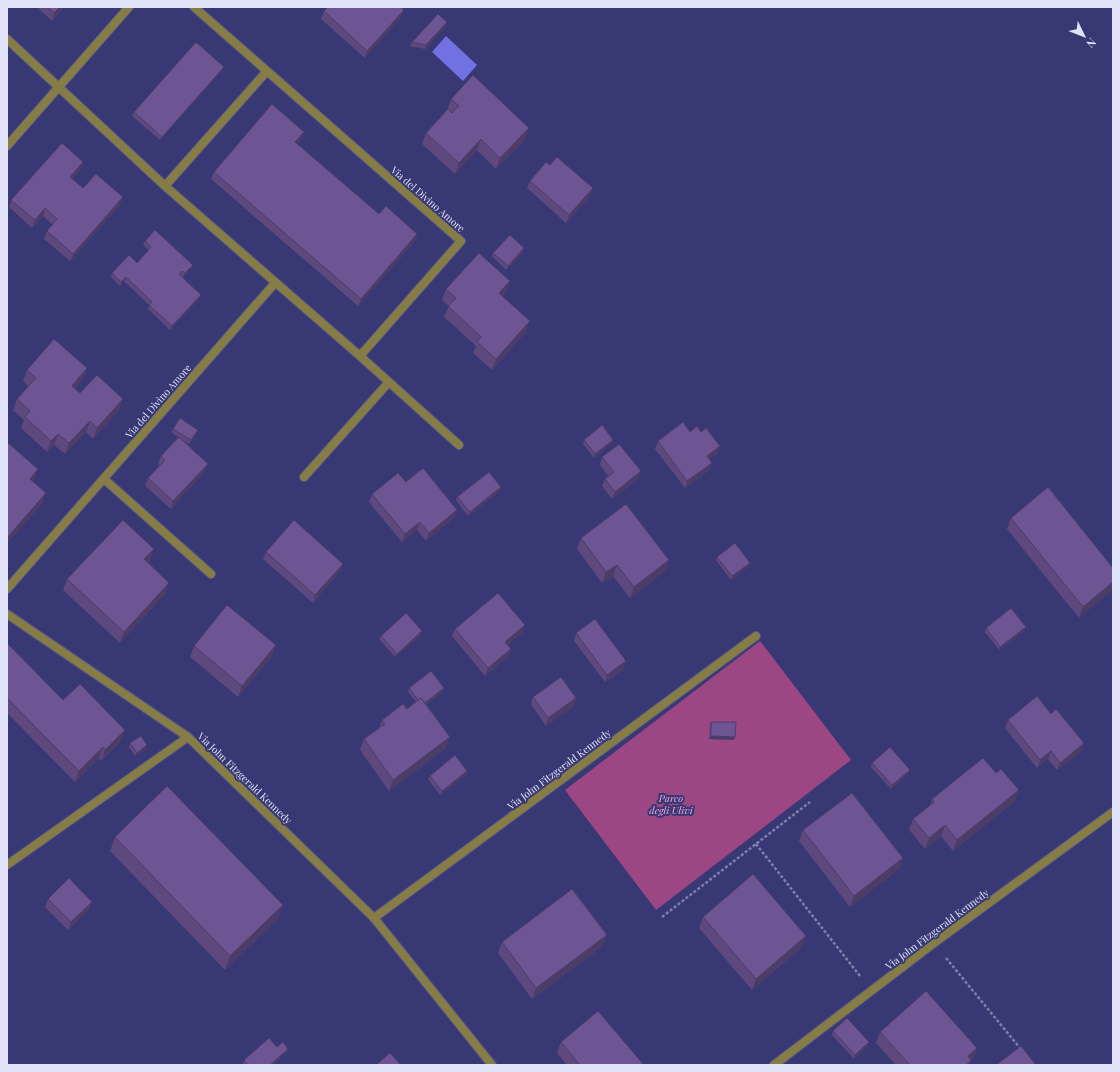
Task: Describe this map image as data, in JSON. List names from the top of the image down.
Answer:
{
  "streets": {
    "street": ["Via del Divino Amore", "Via John Fitzgerald Kennedy"]
  },
  "parks": ["Parco degli Ulivi"],
  "north": "bottom right"
}
